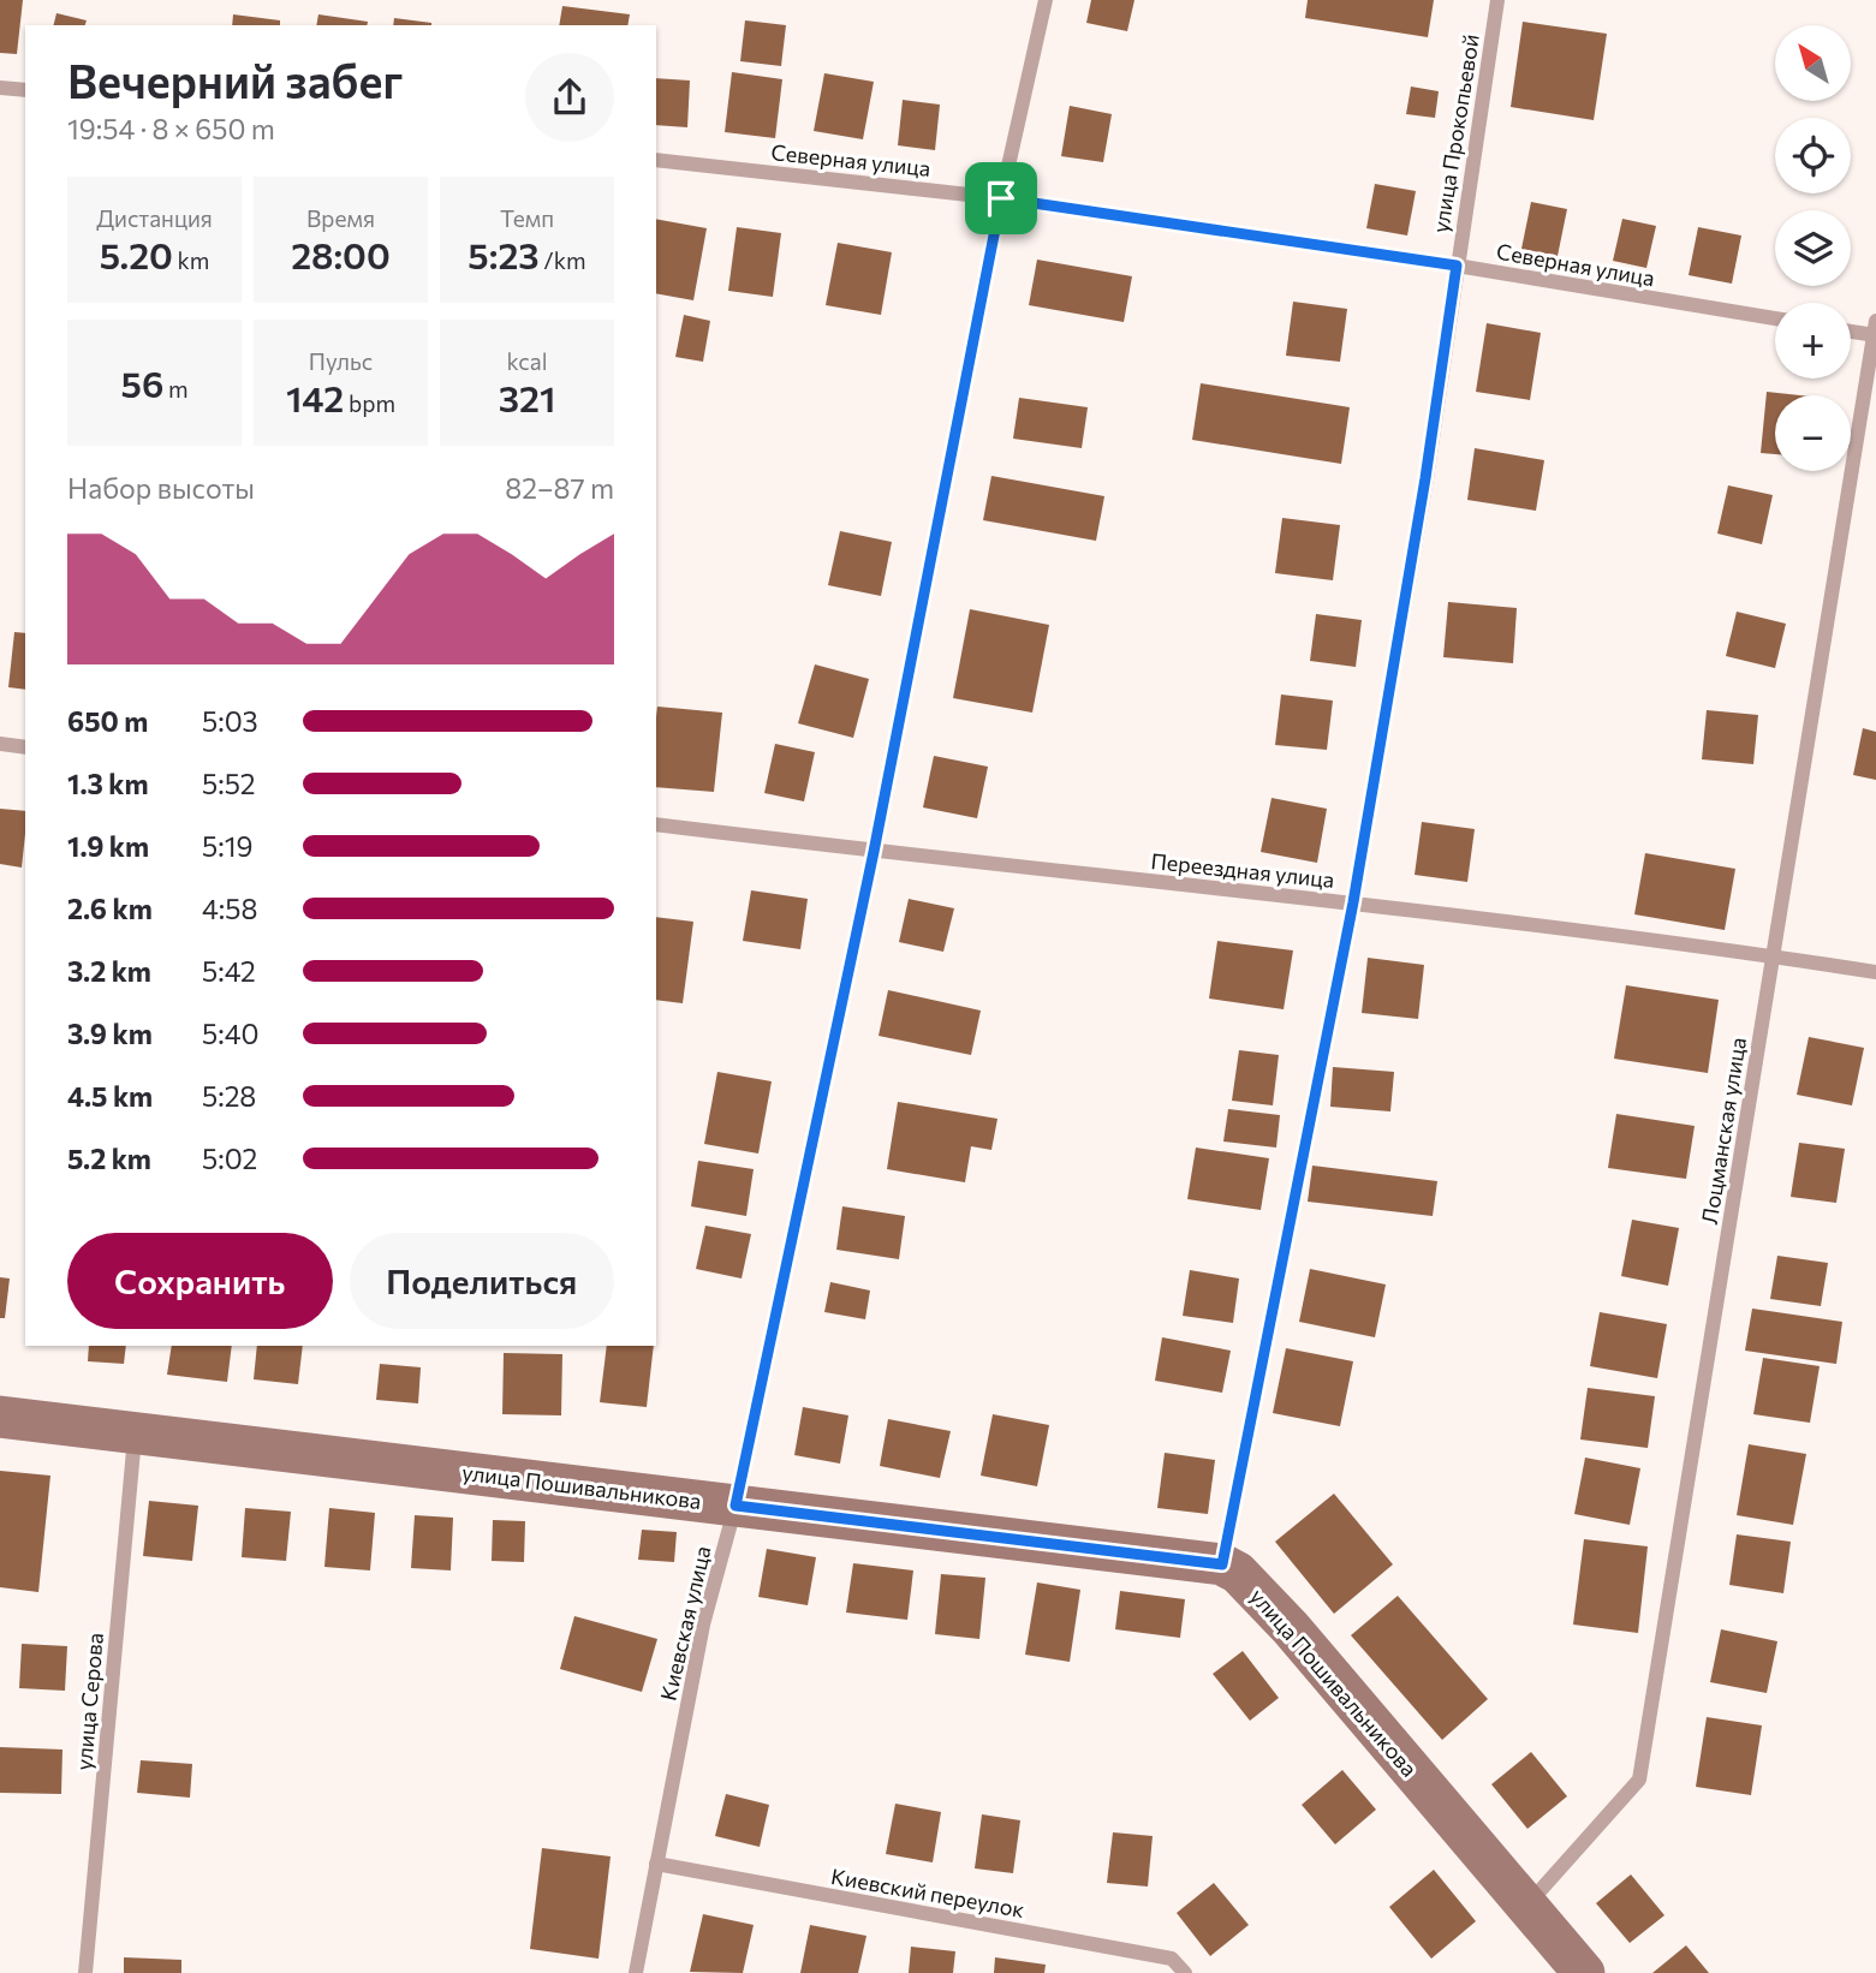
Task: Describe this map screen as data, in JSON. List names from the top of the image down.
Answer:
{
  "streets": {
    "main road": ["улица Пошивальникова"],
    "lane": [
      "улица Прокопьевой",
      "Северная улица",
      "Переездная улица",
      "Лоцманская улица",
      "Киевская улица",
      "улица Серова",
      "Киевский переулок"
    ]
  },
  "crossings": [
    ["улица Прокопьевой", "Северная улица"],
    ["улица Прокопьевой", "Переездная улица"],
    ["улица Прокопьевой", "улица Пошивальникова"],
    ["Северная улица", "Киевская улица"],
    ["Переездная улица", "Лоцманская улица"],
    ["Переездная улица", "Киевская улица"],
    ["Лоцманская улица", "улица Пошивальникова"],
    ["улица Пошивальникова", "Киевская улица"],
    ["улица Пошивальникова", "улица Серова"],
    ["Киевская улица", "Киевский переулок"]
  ],
  "north": "top left",
  "page": {
    "map_buttons": ["+", "−"],
    "heading": ["Вечерний забег", "19:54 · 8 × 650 m"],
    "stats": [
      ["Дистанция", "5.20 km"],
      ["Время", "28:00"],
      ["Темп", "5:23 /km"],
      ["56 m"],
      ["Пульс", "142 bpm"],
      ["kcal", "321"]
    ],
    "chart": ["Набор высоты", "82–87 m"],
    "list": [
      {
        "name": "650 m",
        "note": "5:03"
      },
      {
        "name": "1.3 km",
        "note": "5:52"
      },
      {
        "name": "1.9 km",
        "note": "5:19"
      },
      {
        "name": "2.6 km",
        "note": "4:58"
      },
      {
        "name": "3.2 km",
        "note": "5:42"
      },
      {
        "name": "3.9 km",
        "note": "5:40"
      },
      {
        "name": "4.5 km",
        "note": "5:28"
      },
      {
        "name": "5.2 km",
        "note": "5:02"
      }
    ],
    "buttons": ["Сохранить", "Поделиться"]
  }
}
